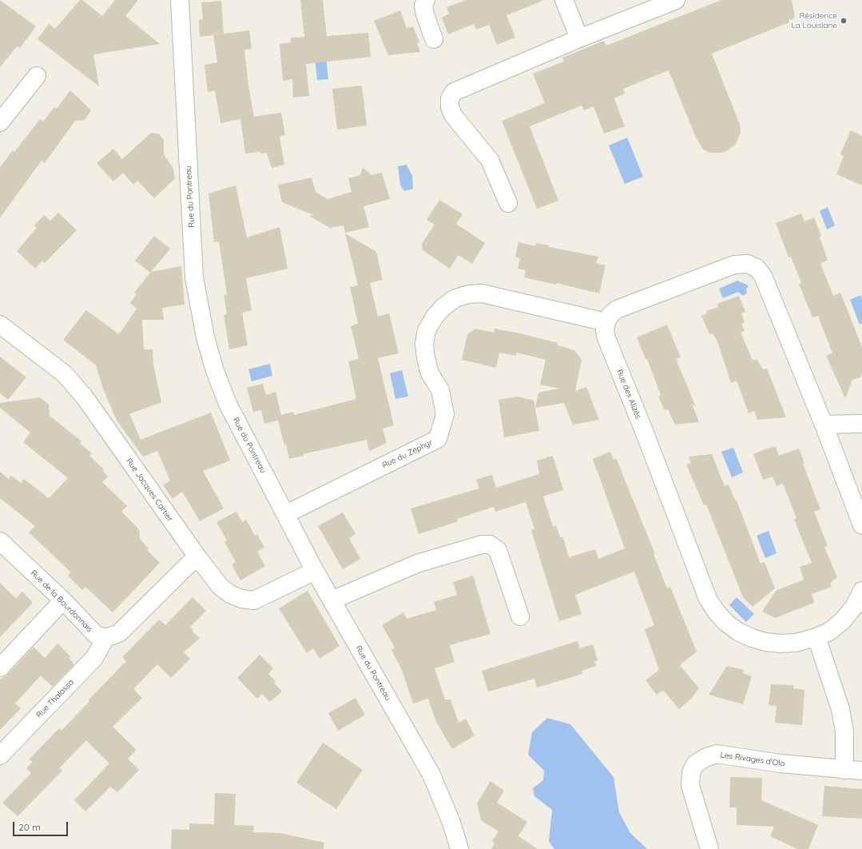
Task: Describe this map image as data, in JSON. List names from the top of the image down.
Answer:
{
  "streets": {
    "street": [
      "Rue du Pontreau",
      "Rue des Alizés",
      "Rue du Zéphyr",
      "Rue Jacques Cartier",
      "Rue de la Bourdonnais",
      "Rue Thalassa",
      "Les Rivages d'Olo"
    ]
  },
  "crossings": [
    ["Rue du Pontreau", "Rue du Zéphyr"],
    ["Rue du Pontreau", "Rue Jacques Cartier"],
    ["Rue des Alizés", "Rue du Zéphyr"],
    ["Rue de la Bourdonnais", "Rue Thalassa"]
  ],
  "places": ["Résidence La Louisiane"],
  "scale_bar": "20 m"
}
